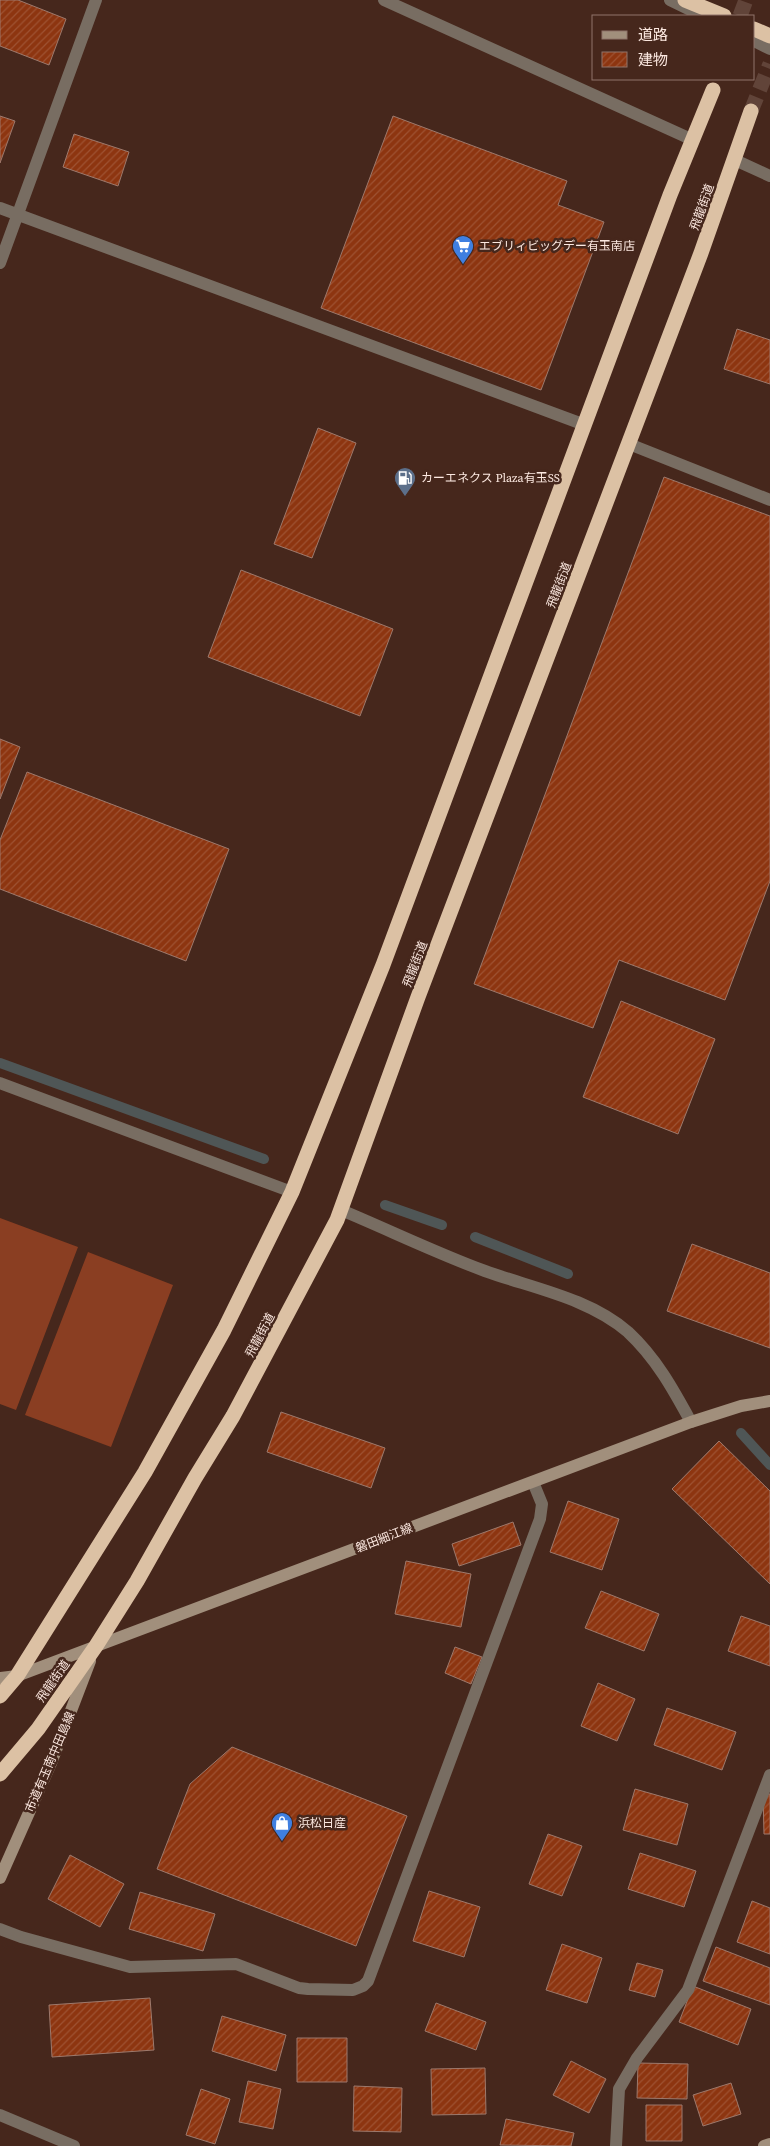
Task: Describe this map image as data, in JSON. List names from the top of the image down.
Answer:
{
  "streets": {
    "highway": ["飛龍街道"],
    "main road": ["磐田細江線", "市道有玉南中田島線"]
  },
  "crossings": [
    ["飛龍街道", "磐田細江線"],
    ["飛龍街道", "市道有玉南中田島線"],
    ["磐田細江線", "市道有玉南中田島線"]
  ],
  "places": {
    "supermarket": ["エブリィビッグデー有玉南店"],
    "fuel station": ["カーエネクス Plaza有玉SS"],
    "shop": ["浜松日産"]
  },
  "legend": ["道路", "建物"]
}
